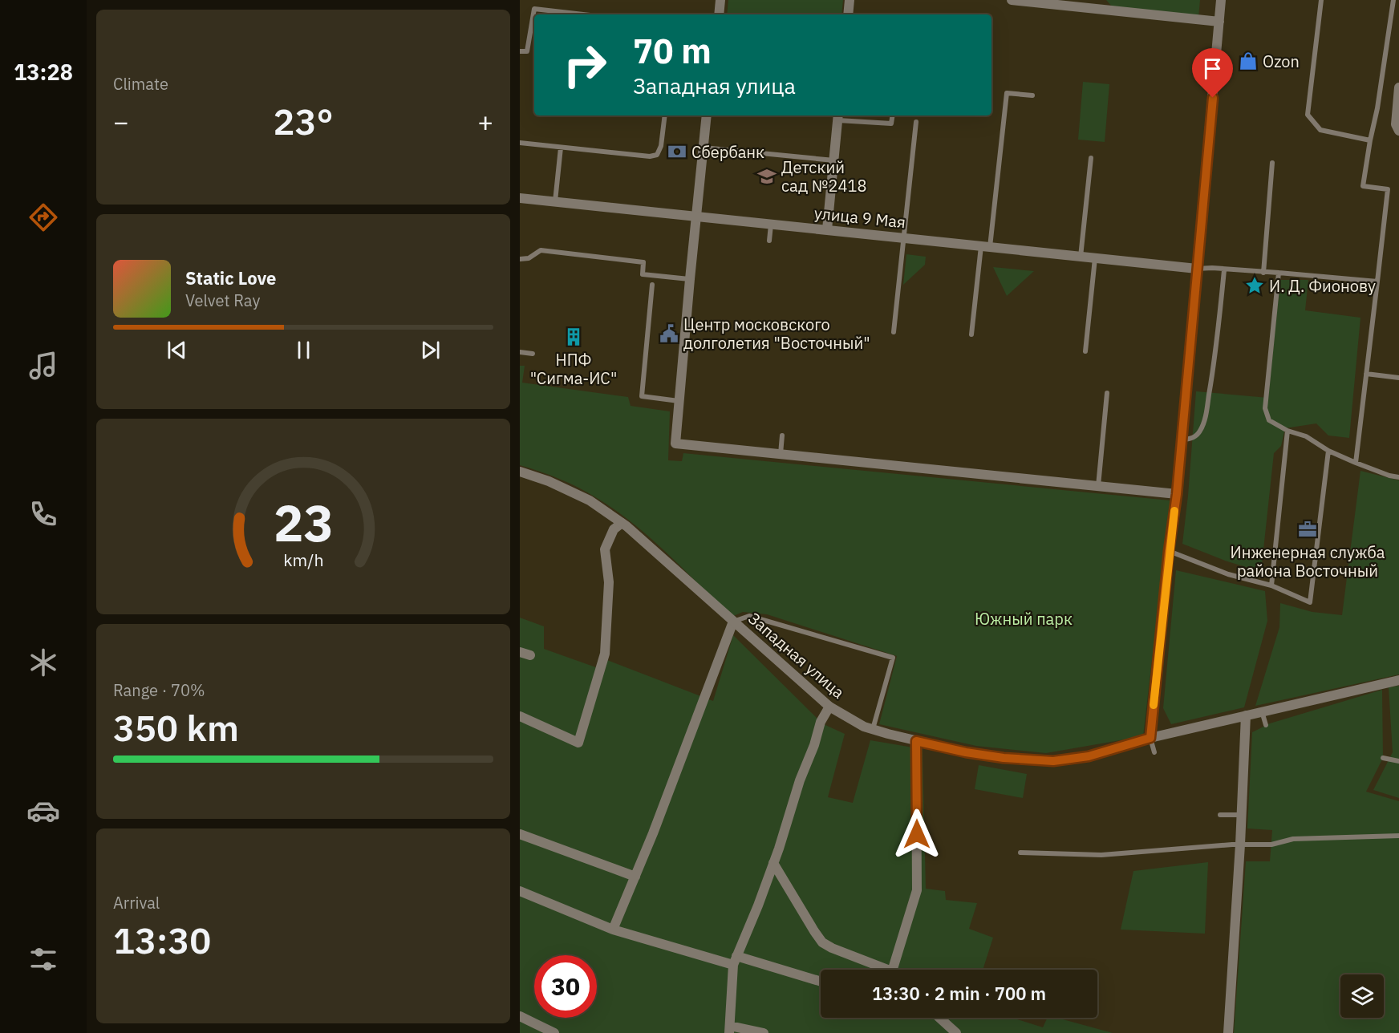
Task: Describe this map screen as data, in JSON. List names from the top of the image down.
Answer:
{
  "streets": {
    "street": ["улица 9 Мая", "Западная улица"]
  },
  "parks": ["Южный парк"],
  "places": {
    "shop": ["Ozon"],
    "bank": ["Сбербанк"],
    "school or university": ["Детский сад №2418"],
    "place": ["И. Д. Фионову"],
    "public building": ["Центр московского долголетия \"Восточный\""],
    "building": ["НПФ \"Сигма-ИС\""],
    "office": ["Инженерная служба района Восточный"]
  },
  "page": {
    "tabs": "13:28",
    "tile": [
      "Climate",
      ["Range · 70%", "350 km"],
      ["Arrival", "13:30"]
    ],
    "turn": ["70 m", "Западная улица"],
    "heat": ["−", "23°", "+"],
    "song": ["Static Love", "Velvet Ray"],
    "limit": "30",
    "trip": "13:30 · 2 min · 700 m",
    "gauge": ["23", "km/h"]
  }
}
